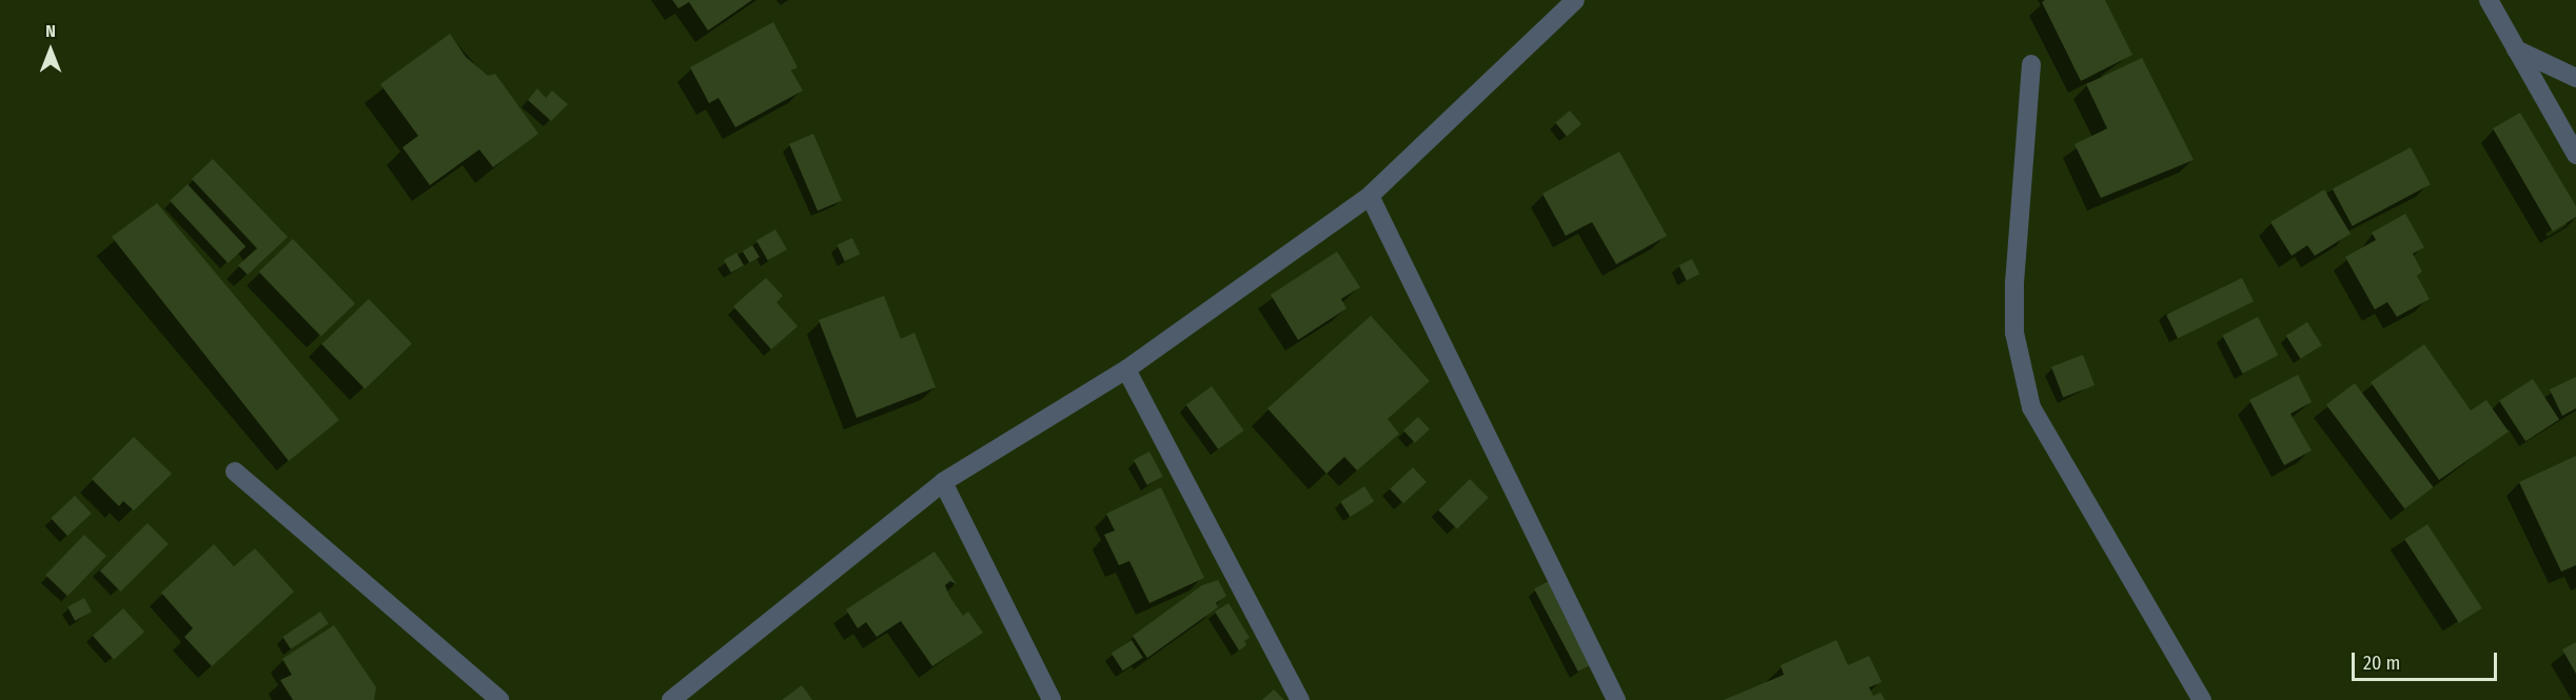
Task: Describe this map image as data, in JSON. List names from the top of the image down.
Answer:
{
  "scale_bar": "20 m",
  "north": "top"
}
